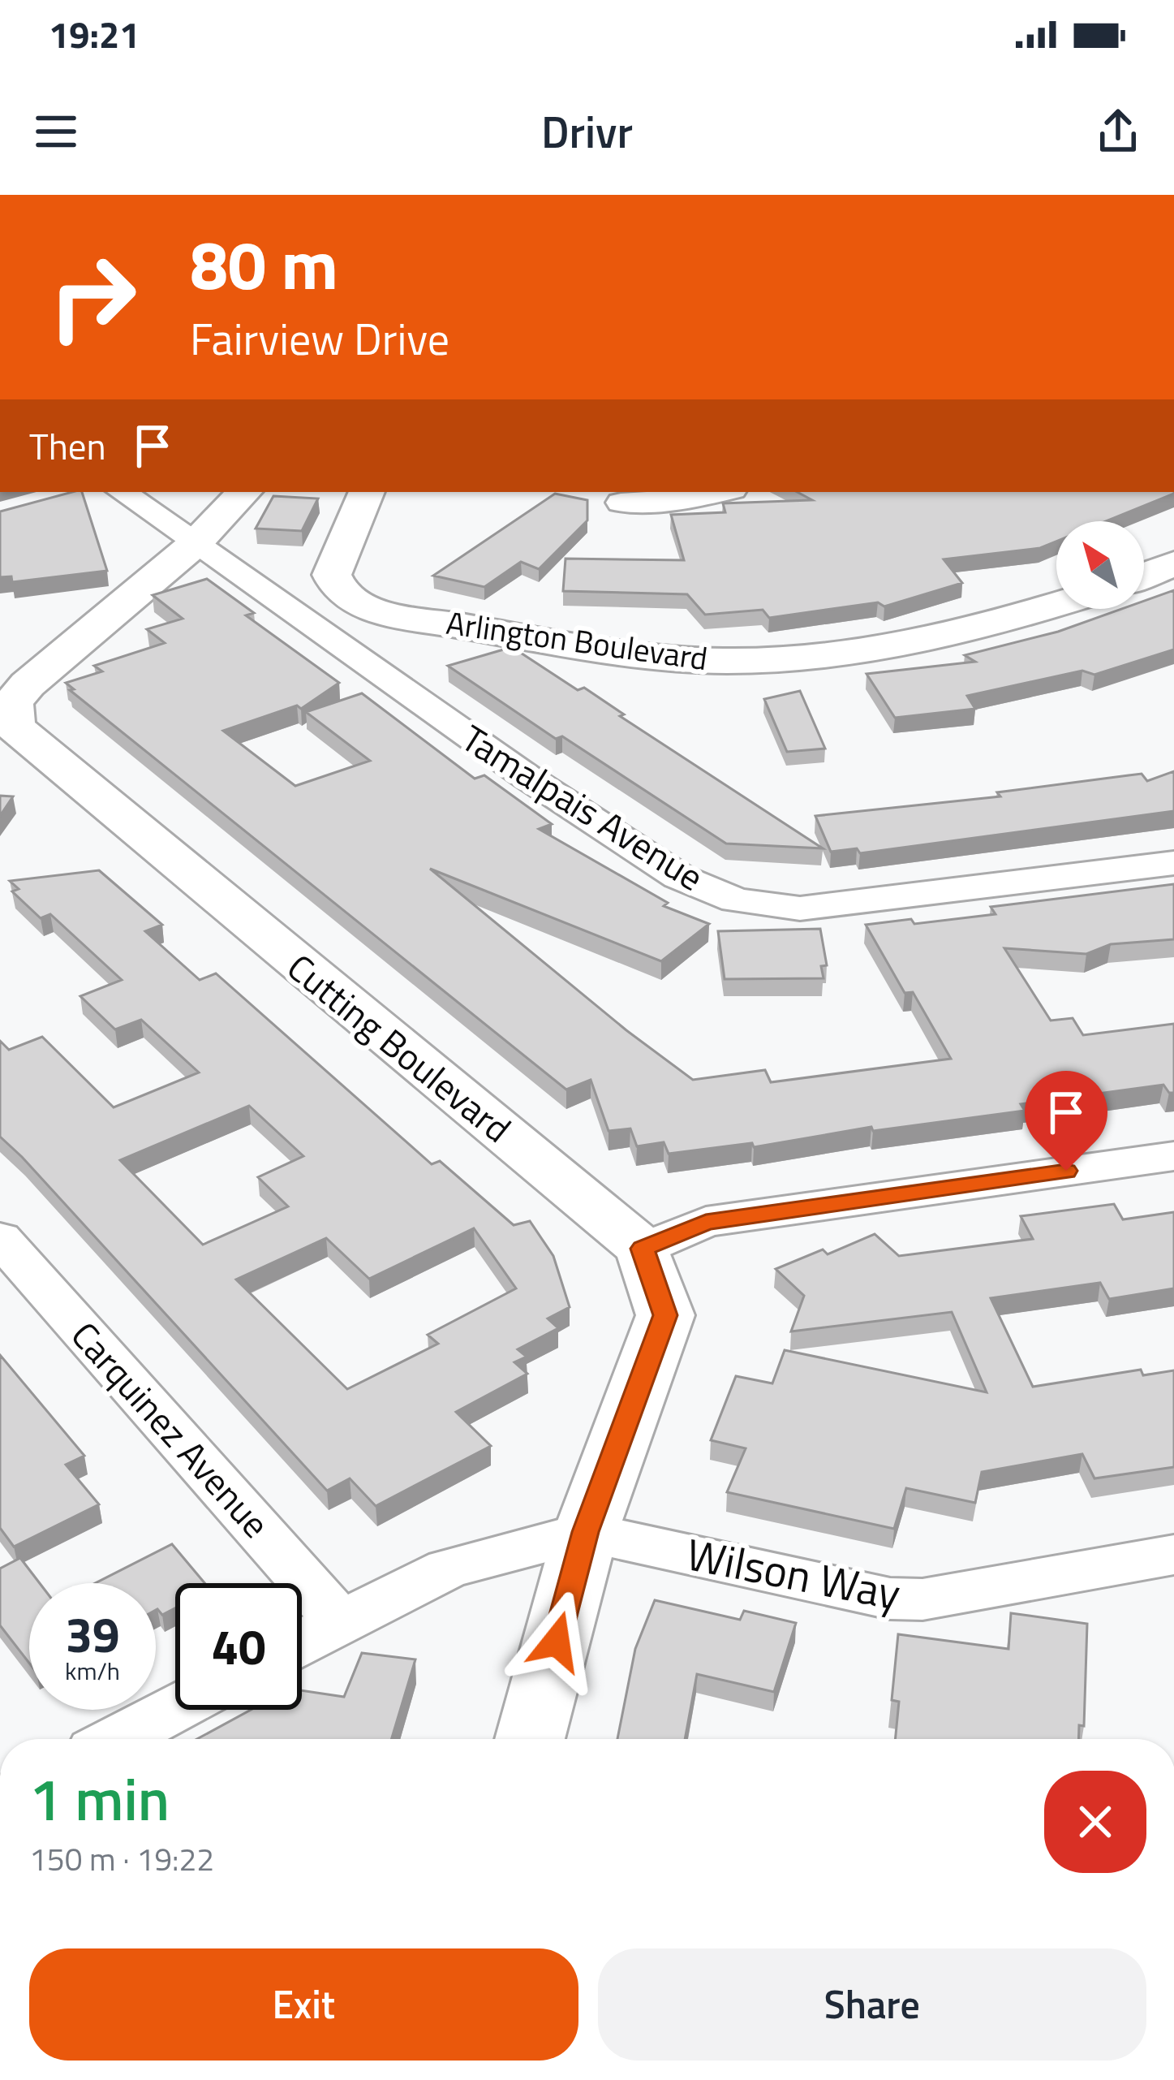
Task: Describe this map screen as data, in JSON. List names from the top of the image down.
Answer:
{
  "streets": {
    "street": [
      "Arlington Boulevard",
      "Tamalpais Avenue",
      "Cutting Boulevard",
      "Carquinez Avenue",
      "Wilson Way"
    ]
  },
  "crossings": [
    ["Tamalpais Avenue", "Cutting Boulevard"]
  ],
  "north": "top left",
  "page": {
    "status": "19:21",
    "header": "Drivr",
    "turn": ["80 m", "Fairview Drive"],
    "then": "Then",
    "speed": "39 km/h",
    "limit": "40",
    "heading": ["1 min", "150 m · 19:22"],
    "buttons": ["Exit", "Share"]
  }
}
